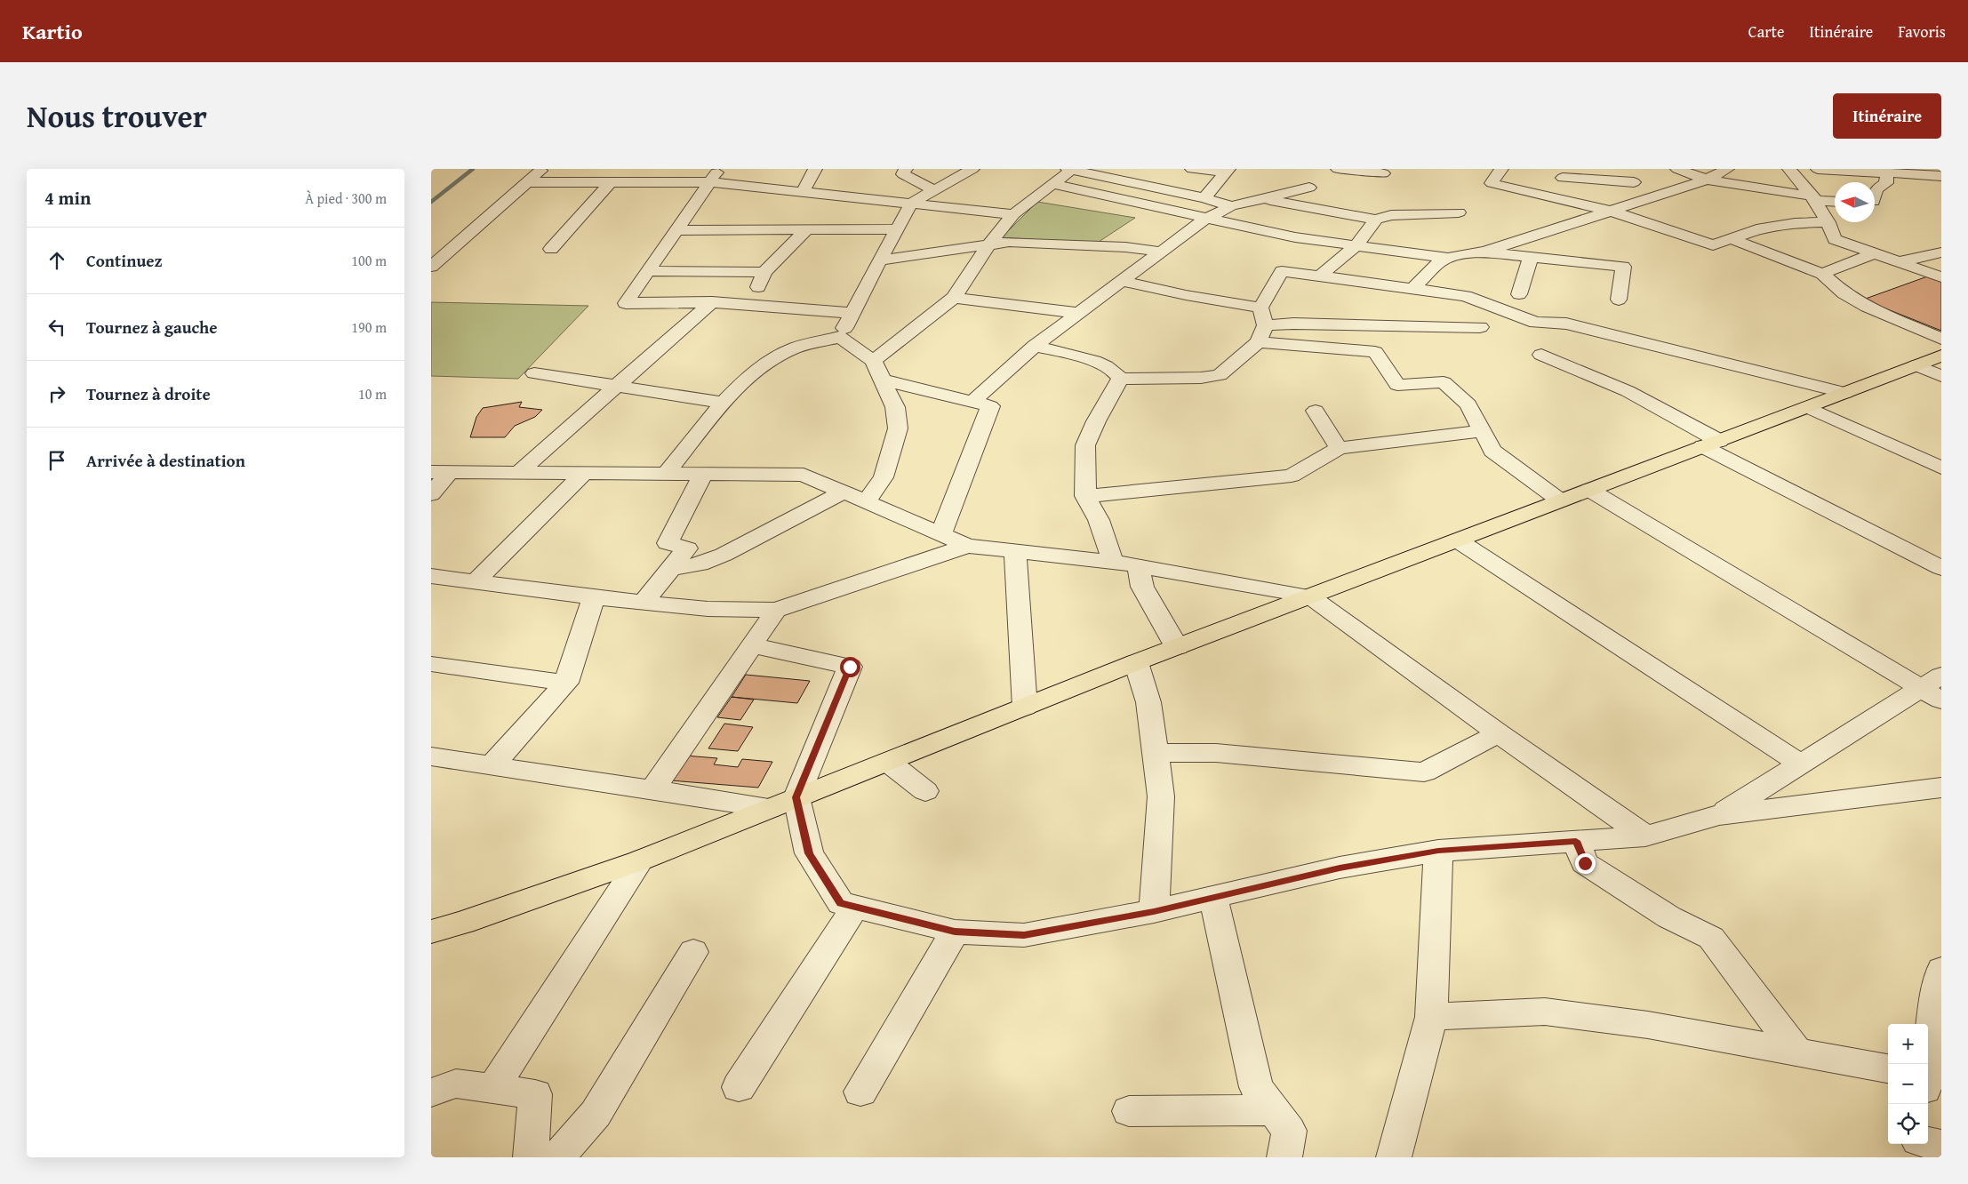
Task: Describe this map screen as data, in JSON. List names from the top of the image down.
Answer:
{
  "north": "left",
  "page": {
    "header": "Kartio",
    "nav": ["Carte", "Itinéraire", "Favoris"],
    "title": "Nous trouver",
    "buttons": "Itinéraire",
    "heading": ["4 min", "À pied · 300 m"],
    "list": [
      ["Continuez", "100 m"],
      ["Tournez à gauche", "190 m"],
      ["Tournez à droite", "10 m"],
      "Arrivée à destination"
    ],
    "map_buttons": ["+", "−"]
  }
}
